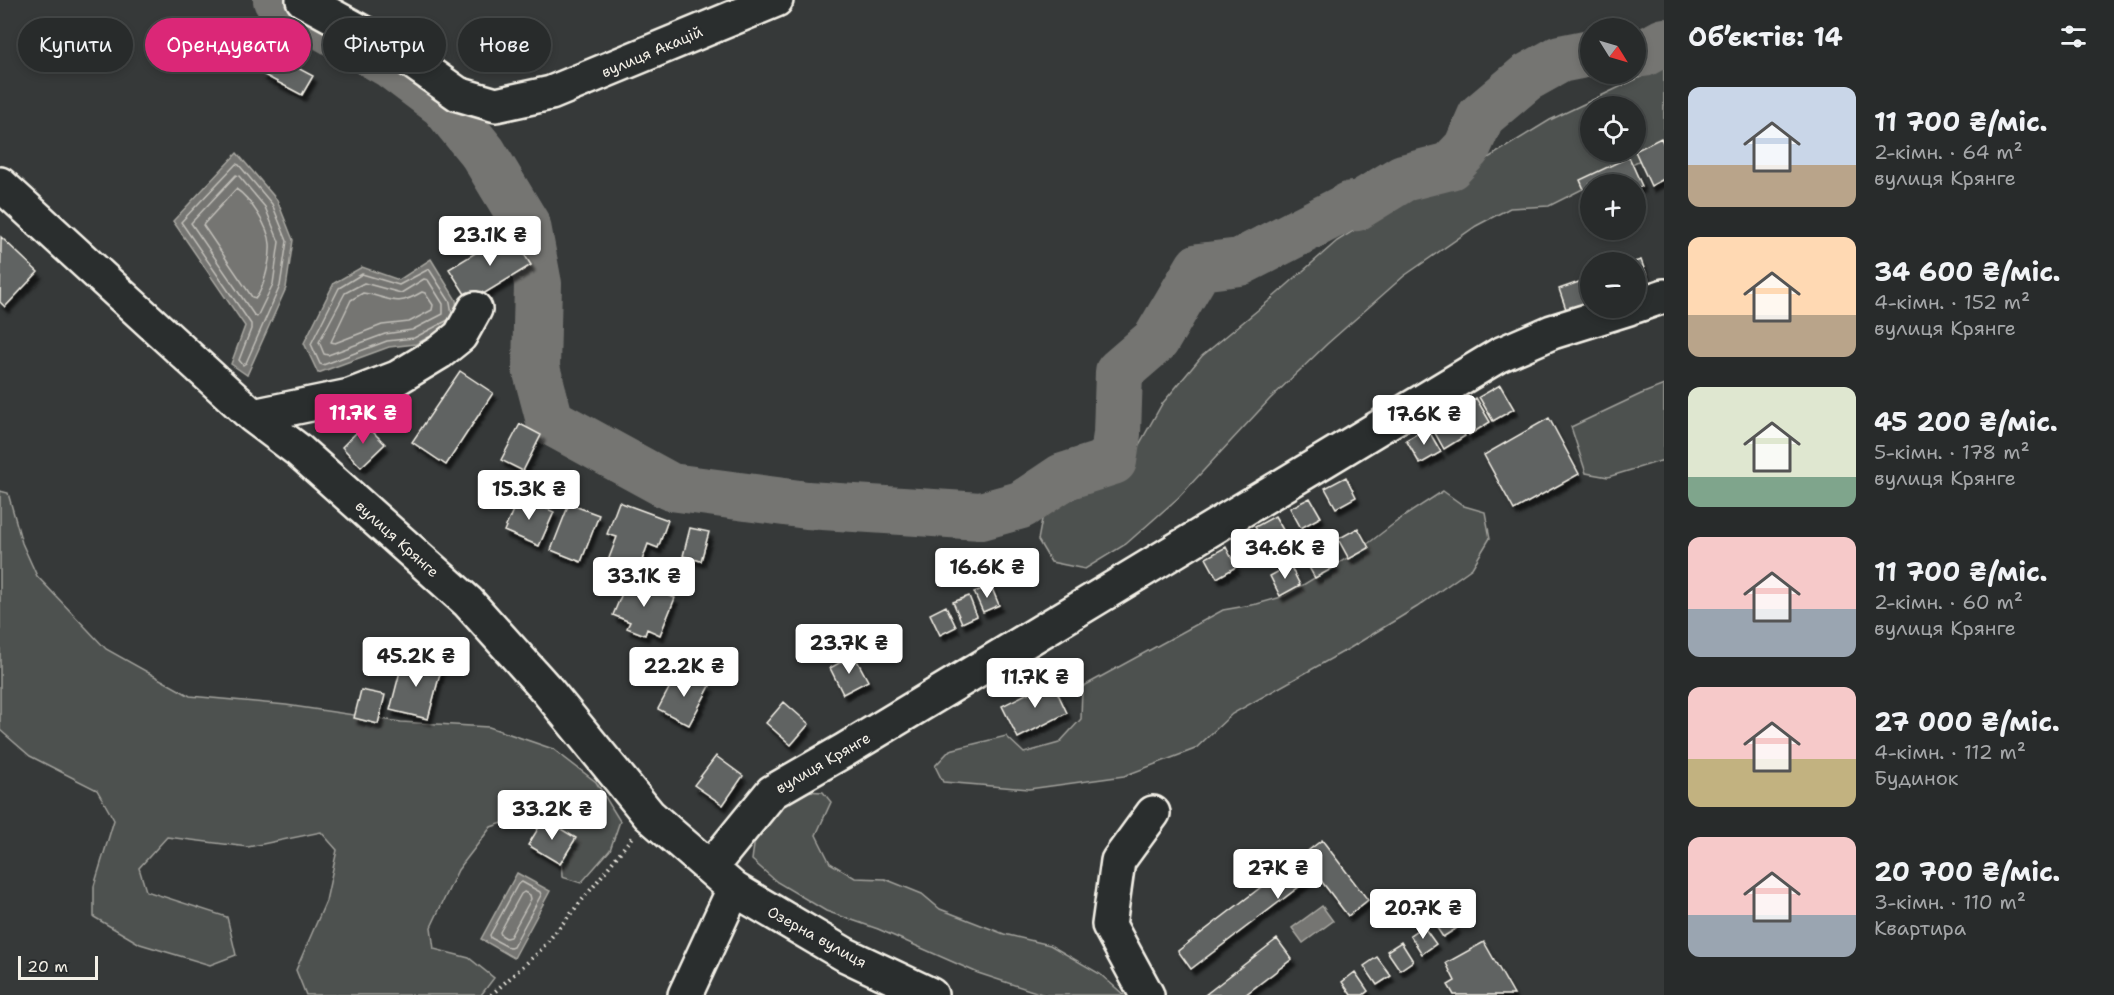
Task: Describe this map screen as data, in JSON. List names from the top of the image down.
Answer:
{
  "streets": {
    "street": ["вулиця Акацій", "вулиця Крянге", "Озерна вулиця"]
  },
  "crossings": [
    ["вулиця Крянге", "Озерна вулиця"]
  ],
  "scale_bar": "20 m",
  "north": "bottom right",
  "page": {
    "heading": "Об’єктів: 14",
    "map_buttons": ["+", "−"],
    "chip": [
      "Купити",
      "Орендувати",
      "Фільтри",
      "Нове"
    ],
    "list": [
      {
        "name": "11 700 ₴/міс.",
        "note": "2-кімн. · 64 m² · вулиця Крянге"
      },
      {
        "name": "34 600 ₴/міс.",
        "note": "4-кімн. · 152 m² · вулиця Крянге"
      },
      {
        "name": "45 200 ₴/міс.",
        "note": "5-кімн. · 178 m² · вулиця Крянге"
      },
      {
        "name": "11 700 ₴/міс.",
        "note": "2-кімн. · 60 m² · вулиця Крянге"
      },
      {
        "name": "27 000 ₴/міс.",
        "note": "4-кімн. · 112 m² · Будинок"
      },
      {
        "name": "20 700 ₴/міс.",
        "note": "3-кімн. · 110 m² · Квартира"
      }
    ],
    "price": [
      "23.1K ₴",
      "11.7K ₴",
      "17.6K ₴",
      "15.3K ₴",
      "34.6K ₴",
      "16.6K ₴",
      "33.1K ₴",
      "23.7K ₴",
      "45.2K ₴",
      "22.2K ₴",
      "11.7K ₴",
      "33.2K ₴",
      "27K ₴",
      "20.7K ₴"
    ],
    "scale": "20 m"
  }
}
